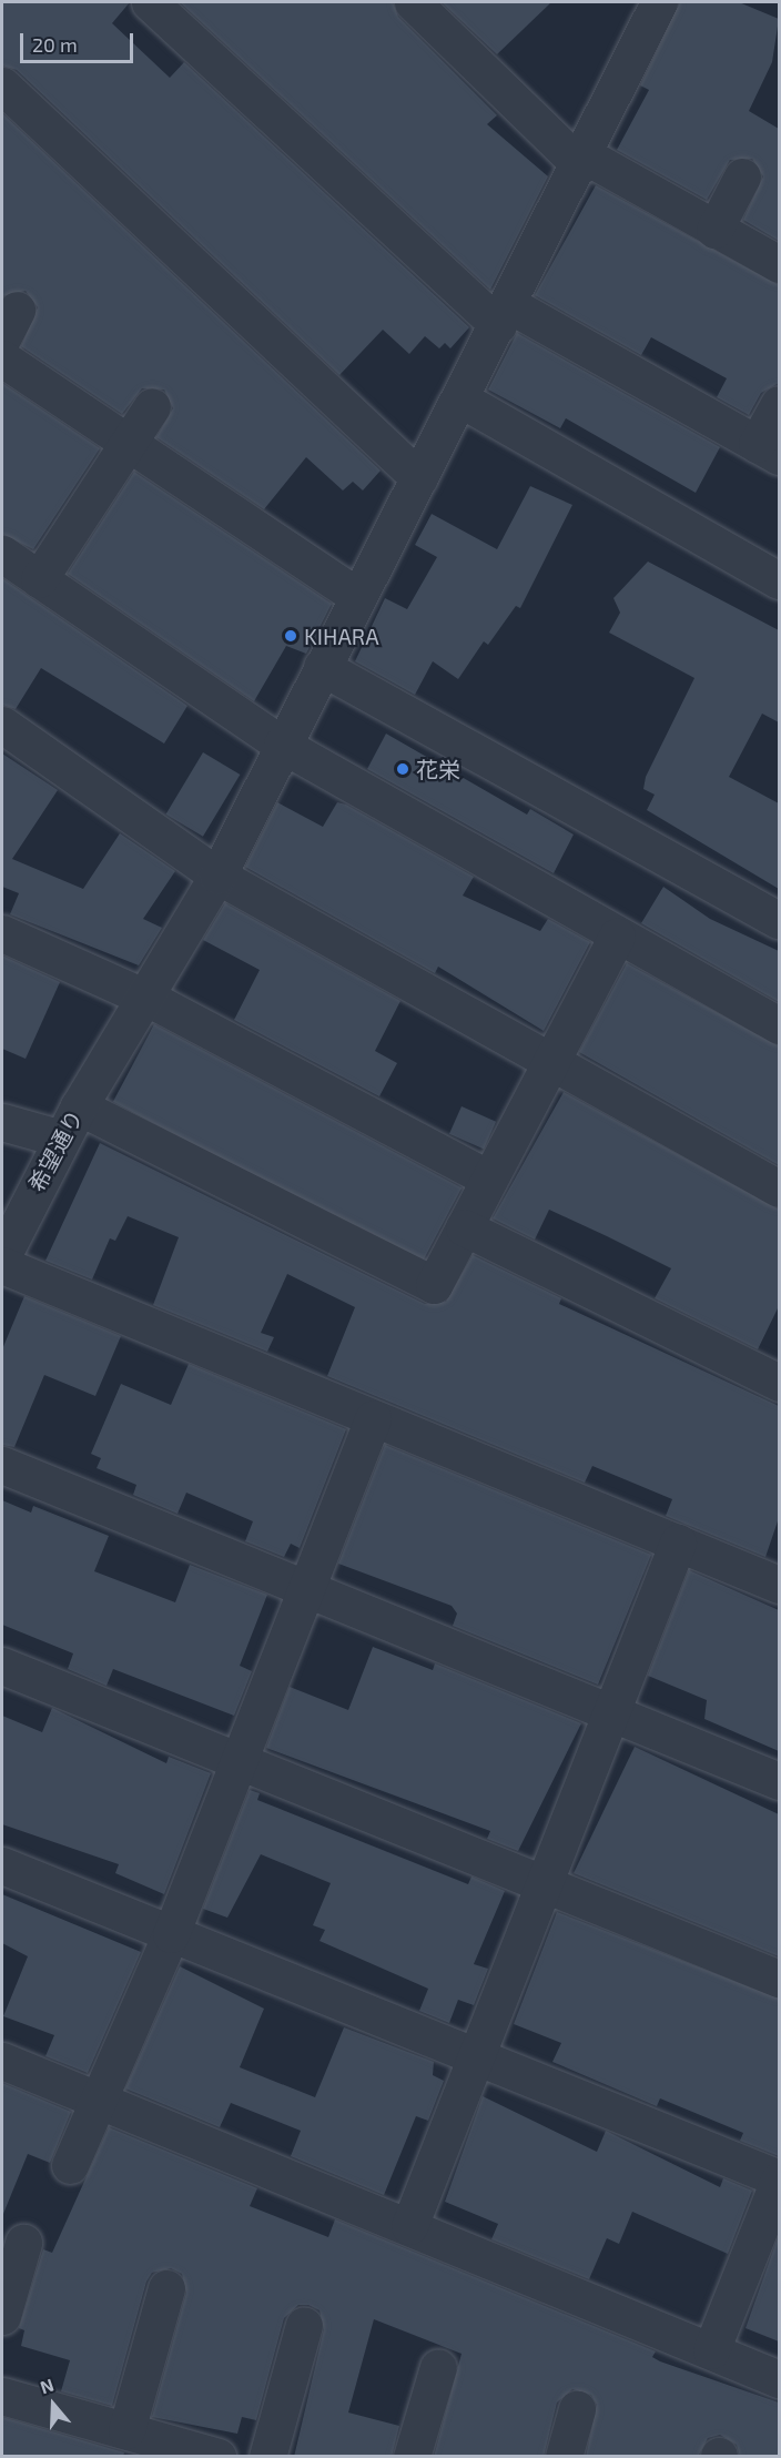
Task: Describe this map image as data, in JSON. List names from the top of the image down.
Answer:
{
  "streets": {
    "street": ["希望通り"]
  },
  "places": ["KIHARA", "花栄"],
  "scale_bar": "20 m",
  "north": "top"
}
